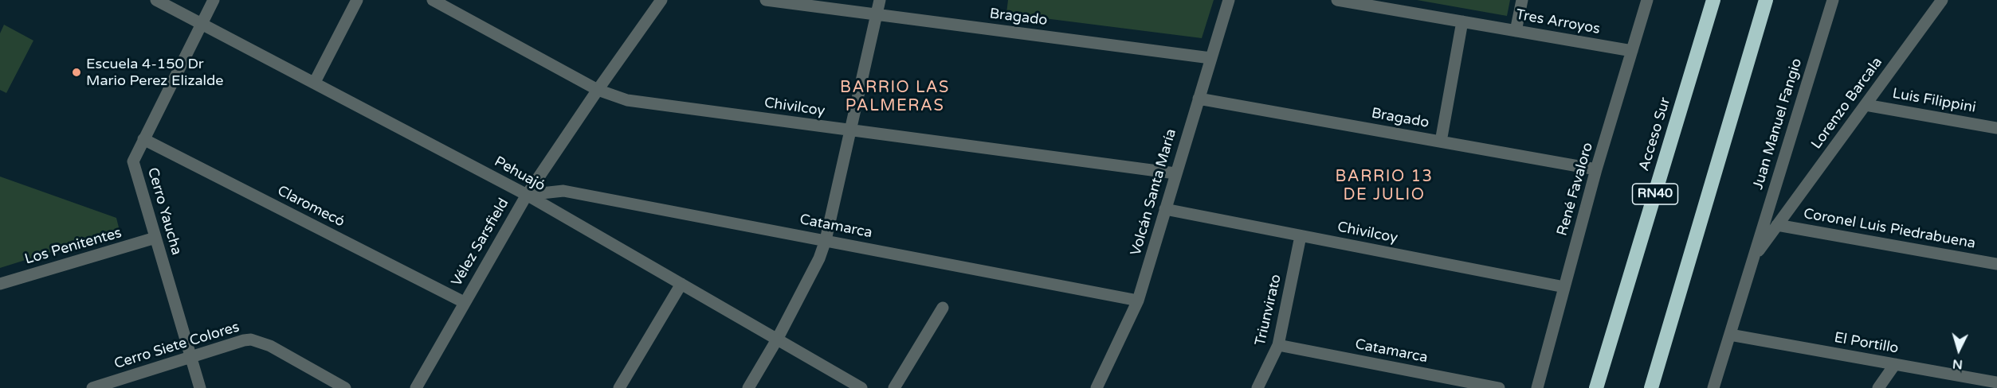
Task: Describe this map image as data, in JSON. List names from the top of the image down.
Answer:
{
  "streets": {
    "highway": ["Acceso Sur", "RN40"],
    "street": [
      "Bragado",
      "Tres Arroyos",
      "Luis Filippini",
      "Lorenzo Barcala",
      "Chivilcoy",
      "Juan Manuel Fangio",
      "Pehuajó",
      "René Favaloro",
      "Volcán Santa María",
      "Claromecó",
      "Cerro Yaucha",
      "Catamarca",
      "Coronel Luis Piedrabuena",
      "Vélez Sarsfield",
      "Los Penitentes",
      "Triunvirato",
      "El Portillo",
      "Cerro Siete Colores"
    ]
  },
  "crossings": [
    ["Bragado", "René Favaloro"],
    ["Bragado", "Volcán Santa María"],
    ["Tres Arroyos", "René Favaloro"],
    ["Luis Filippini", "Lorenzo Barcala"],
    ["Lorenzo Barcala", "Juan Manuel Fangio"],
    ["Lorenzo Barcala", "Coronel Luis Piedrabuena"],
    ["Chivilcoy", "René Favaloro"],
    ["Chivilcoy", "Volcán Santa María"],
    ["Chivilcoy", "Vélez Sarsfield"],
    ["Chivilcoy", "Triunvirato"],
    ["Juan Manuel Fangio", "Coronel Luis Piedrabuena"],
    ["Juan Manuel Fangio", "El Portillo"],
    ["Pehuajó", "Cerro Yaucha"],
    ["Pehuajó", "Catamarca"],
    ["Pehuajó", "Vélez Sarsfield"],
    ["Volcán Santa María", "Catamarca"],
    ["Claromecó", "Cerro Yaucha"],
    ["Claromecó", "Vélez Sarsfield"],
    ["Cerro Yaucha", "Los Penitentes"],
    ["Cerro Yaucha", "Cerro Siete Colores"],
    ["Catamarca", "Vélez Sarsfield"],
    ["Catamarca", "Triunvirato"]
  ],
  "districts": ["BARRIO LAS PALMERAS", "BARRIO 13 DE JULIO"],
  "places": ["Escuela 4-150 Dr Mario Perez Elizalde"],
  "north": "bottom"
}
